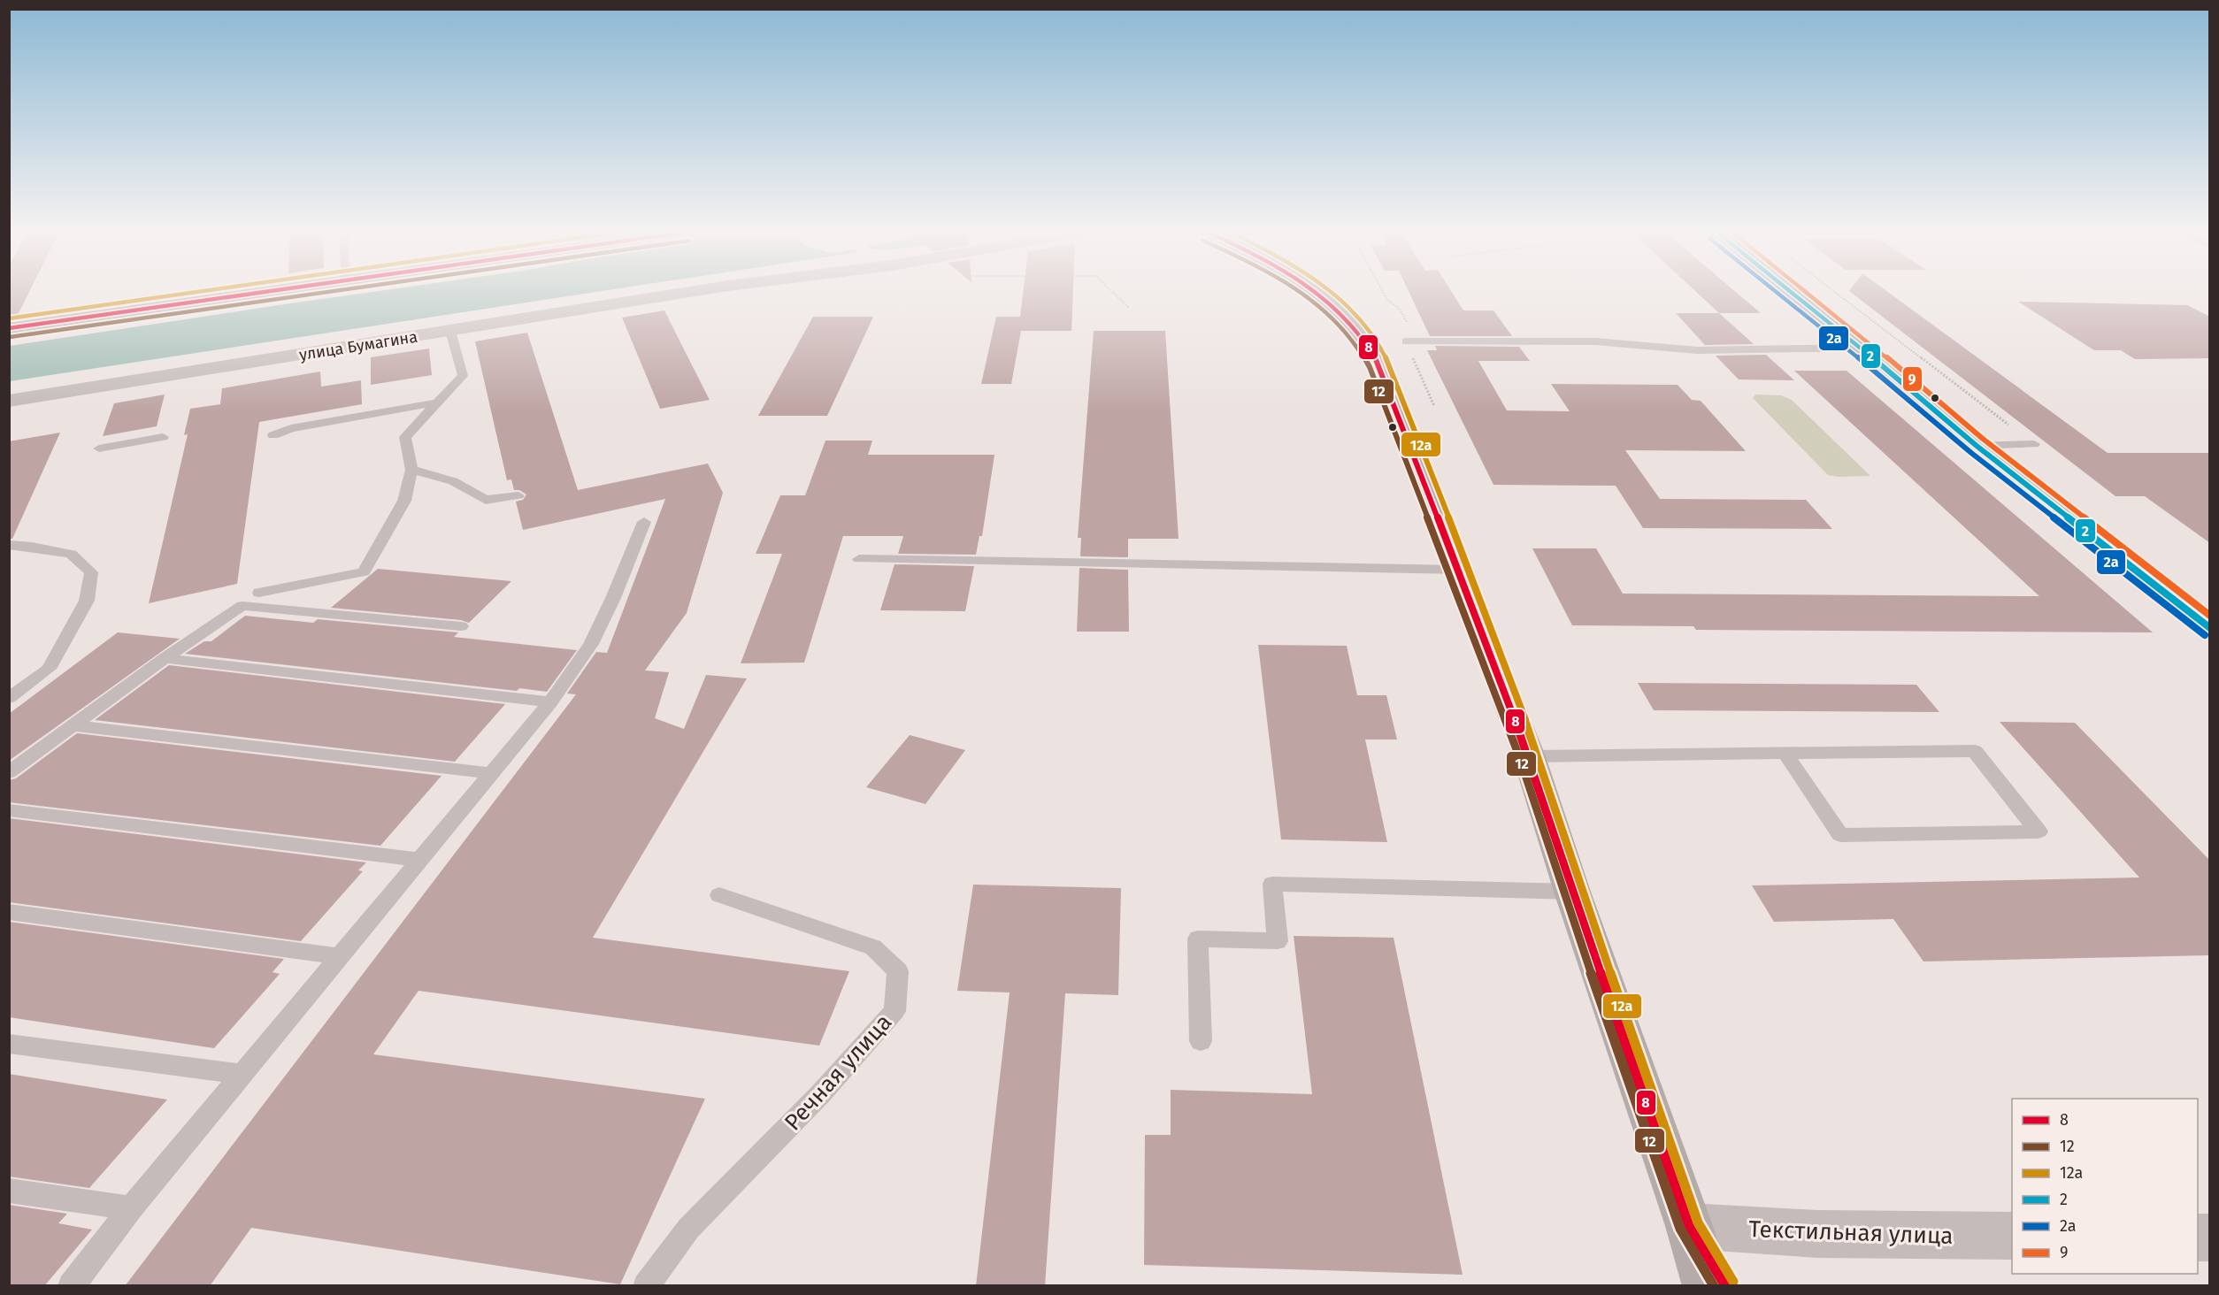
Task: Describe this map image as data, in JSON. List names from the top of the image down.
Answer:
{
  "streets": {
    "street": ["улица Бумагина", "Текстильная улица"],
    "lane": ["Речная улица"]
  },
  "lines": [
    "transit line 8",
    "transit line 12",
    "transit line 12а",
    "transit line 2",
    "transit line 2а",
    "transit line 9"
  ],
  "legend": [
    "8",
    "12",
    "12а",
    "2",
    "2а",
    "9"
  ]
}
